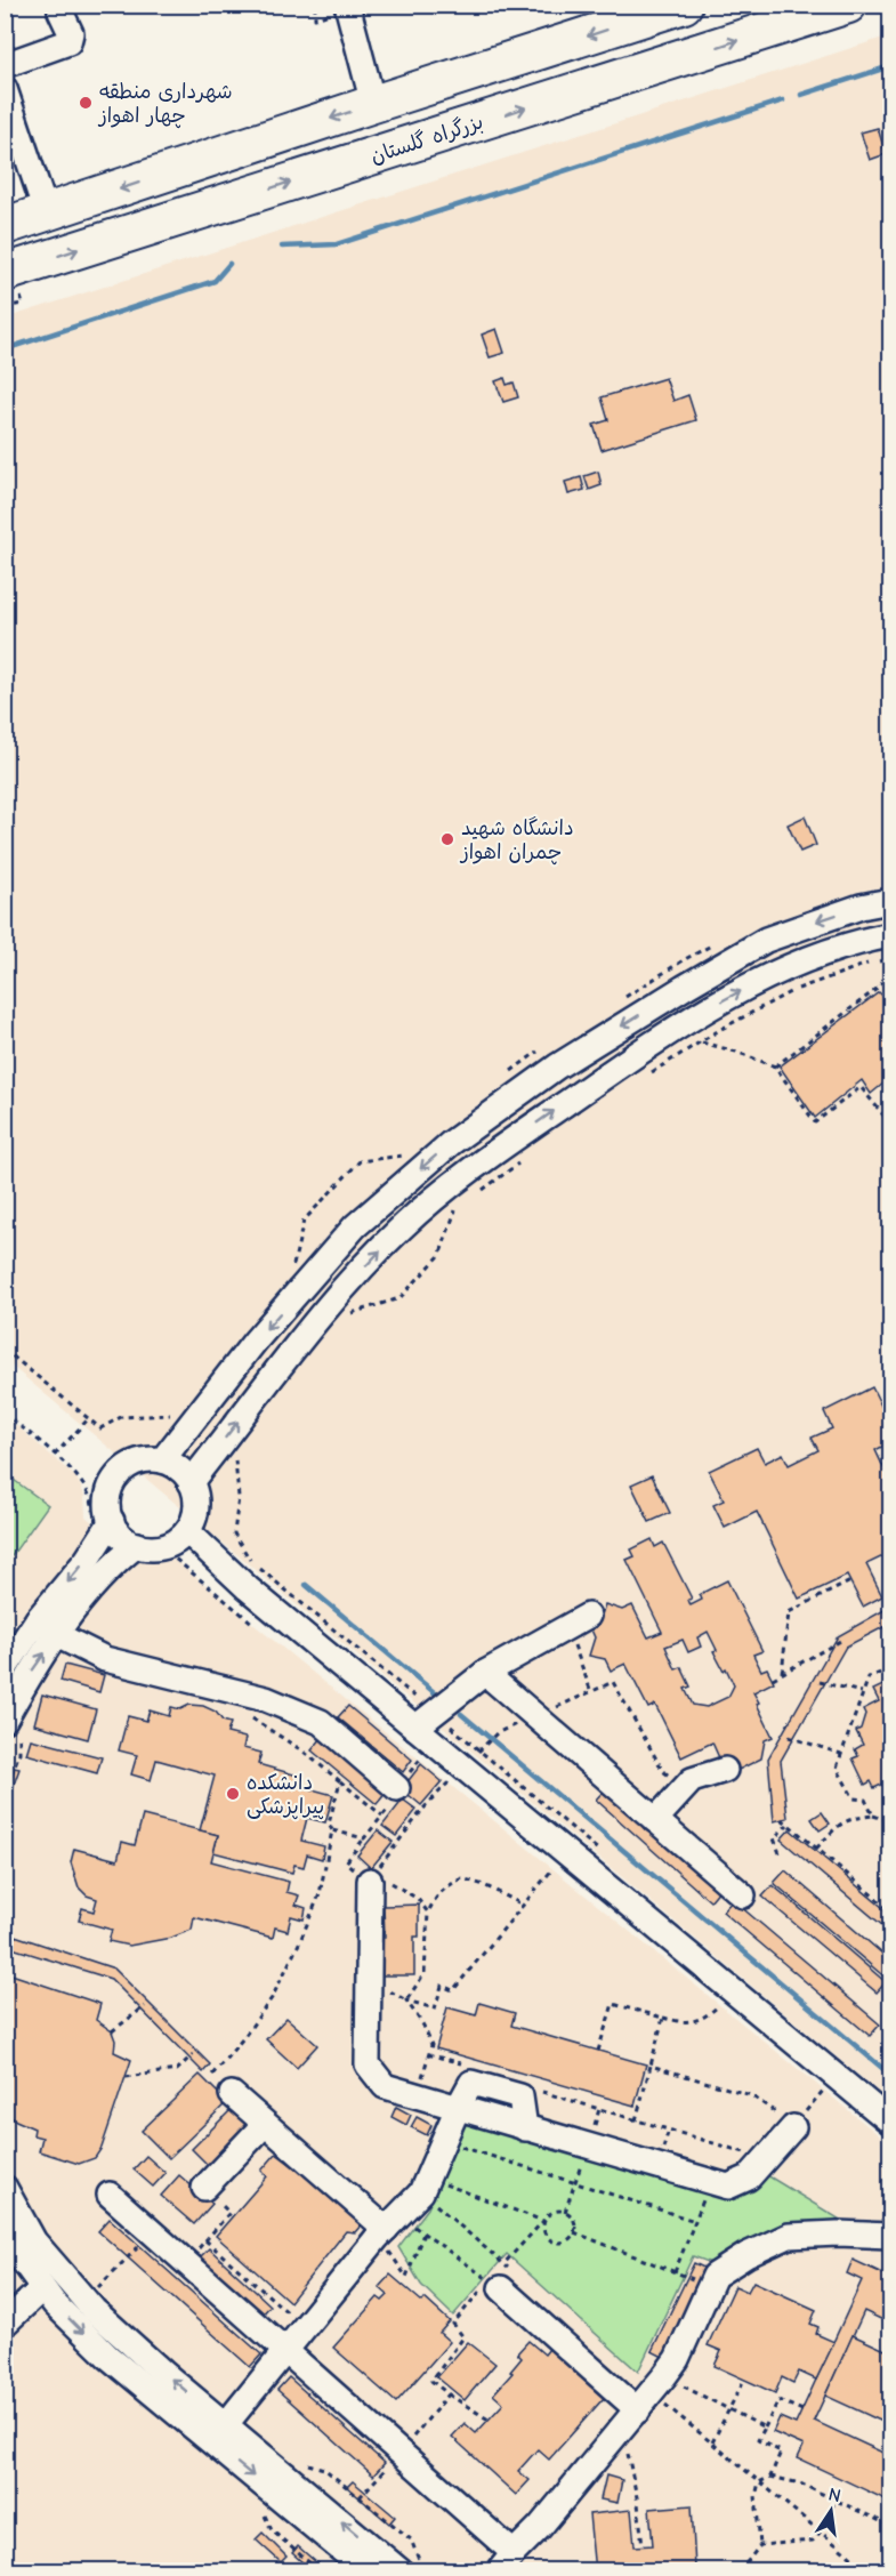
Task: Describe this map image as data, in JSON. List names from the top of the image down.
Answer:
{
  "streets": {
    "highway": ["بزرگراه گلستان"]
  },
  "places": ["شهرداری منطقه چهار اهواز", "دانشگاه شهید چمران اهواز", "دانشکده پیراپزشکی"],
  "north": "top"
}
